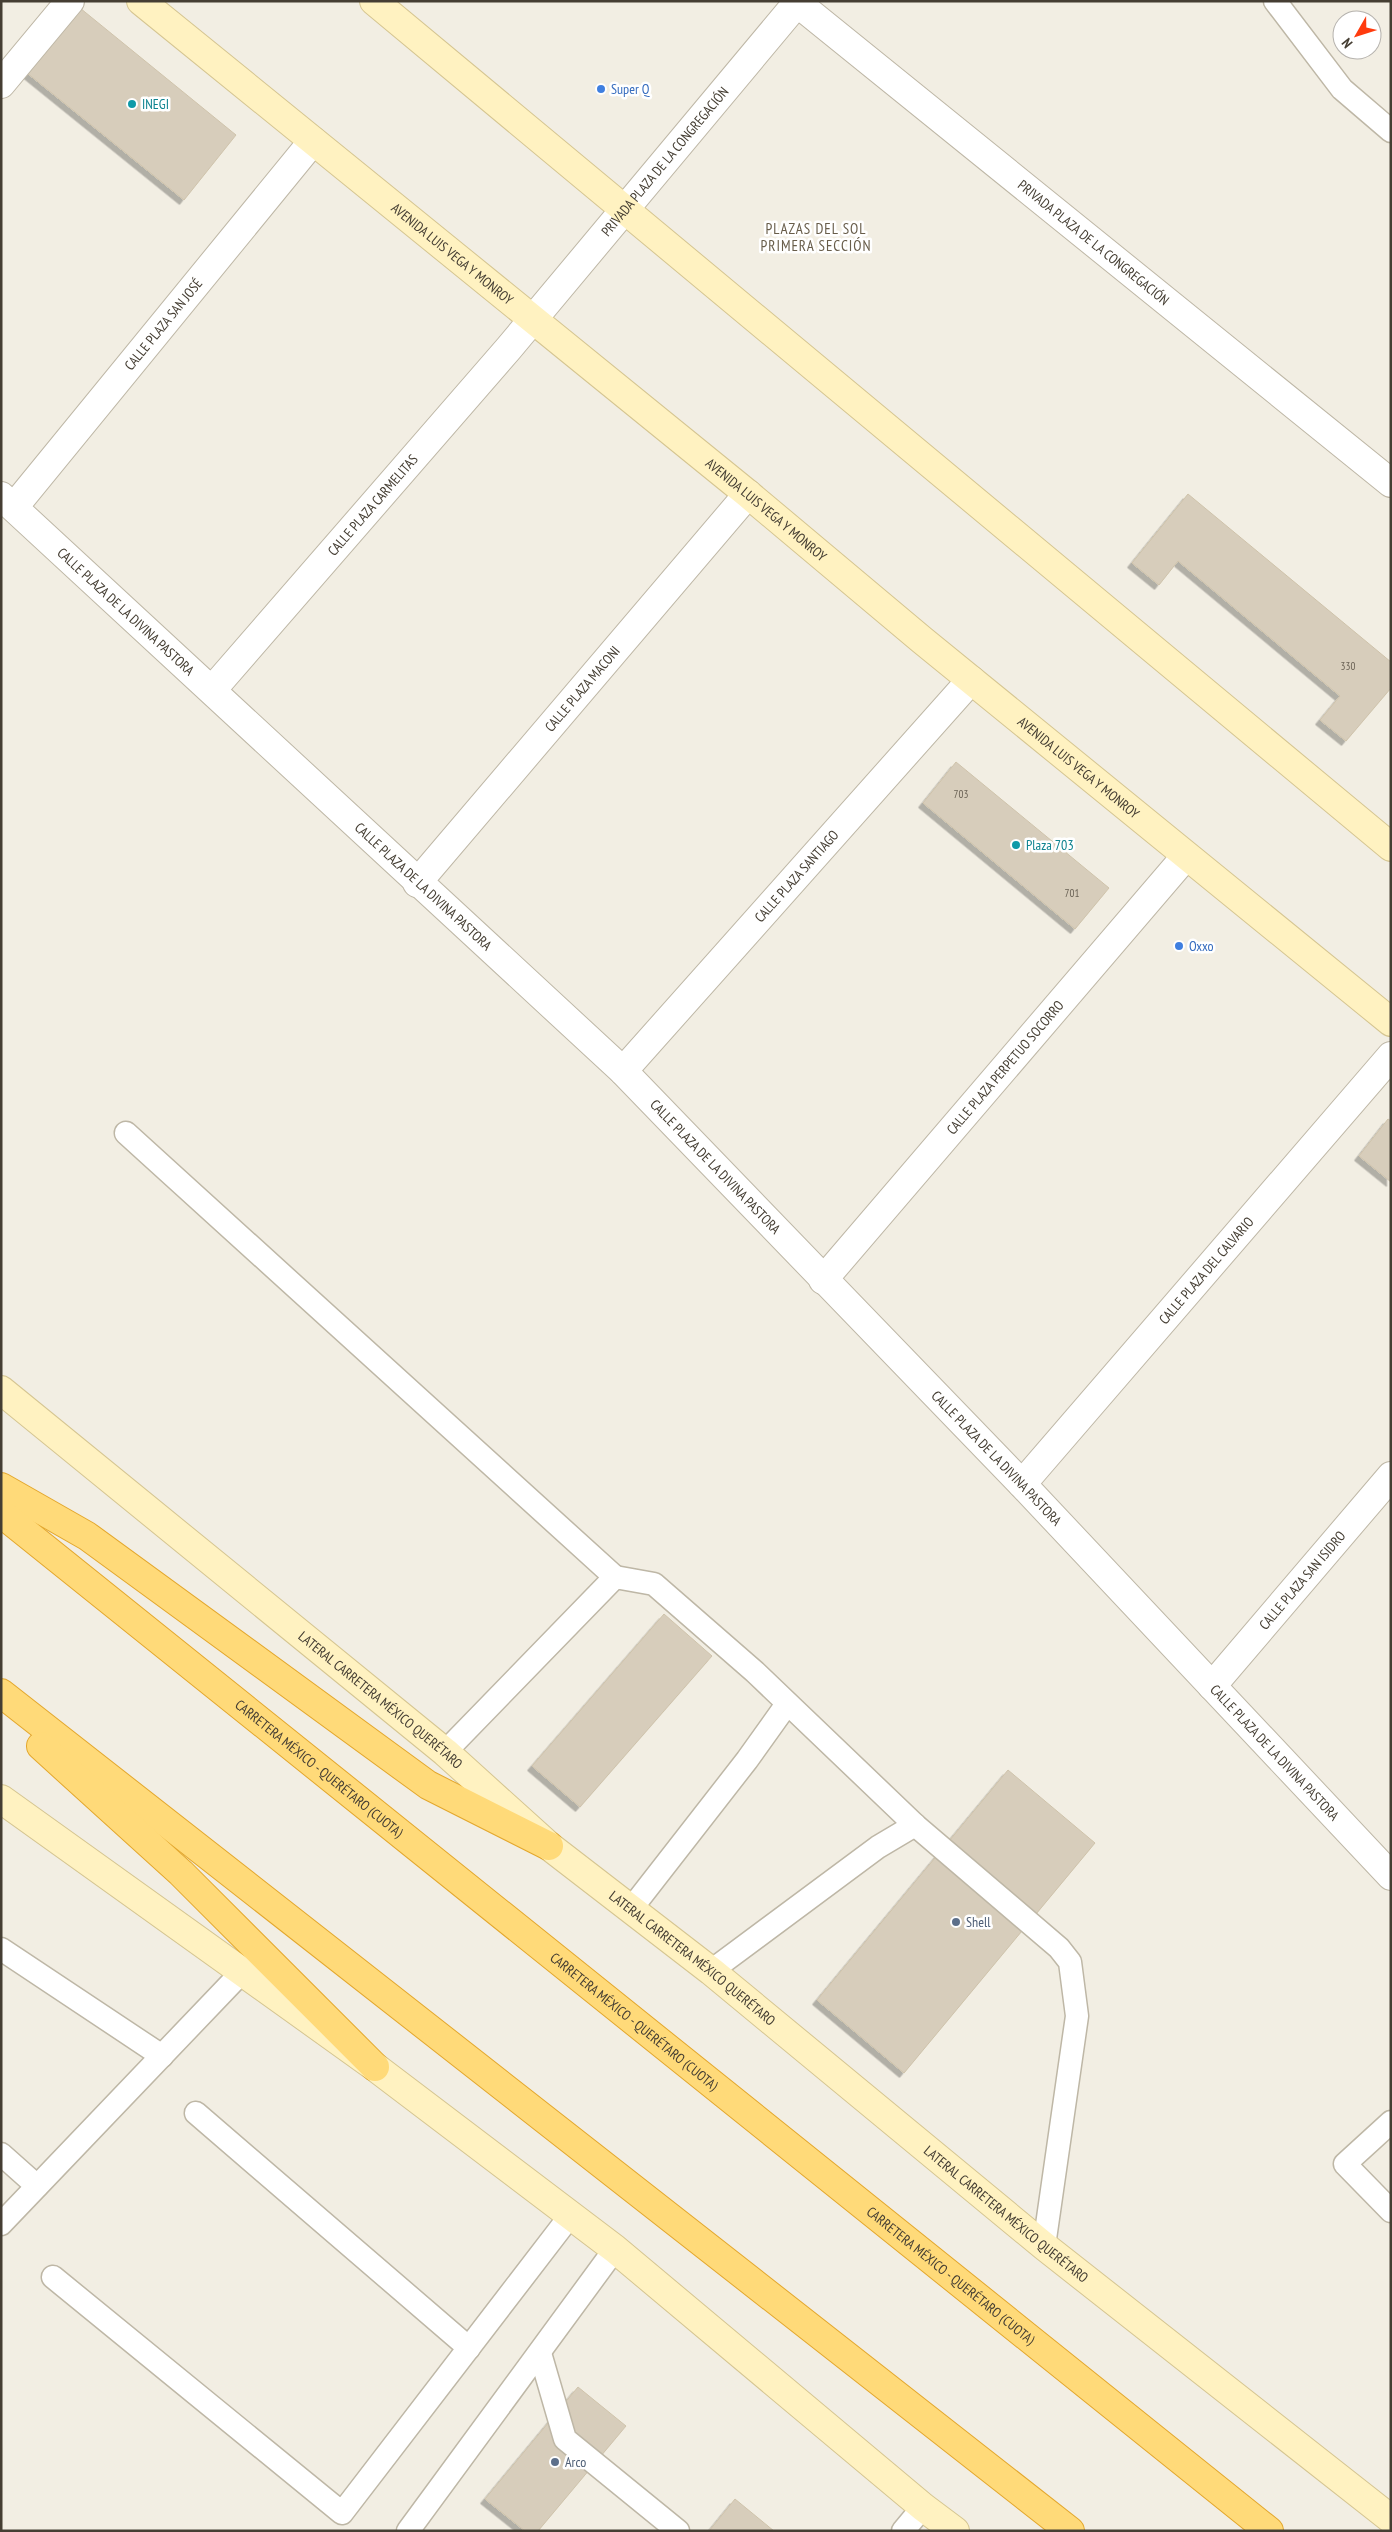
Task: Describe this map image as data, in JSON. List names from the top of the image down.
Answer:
{
  "streets": {
    "highway": ["CARRETERA MÉXICO - QUERÉTARO (CUOTA)"],
    "main road": ["AVENIDA LUIS VEGA Y MONROY", "LATERAL CARRETERA MÉXICO QUERÉTARO"],
    "street": [
      "PRIVADA PLAZA DE LA CONGREGACIÓN",
      "CALLE PLAZA SAN JOSÉ",
      "CALLE PLAZA CARMELITAS",
      "CALLE PLAZA DE LA DIVINA PASTORA",
      "CALLE PLAZA MACONI",
      "CALLE PLAZA SANTIAGO",
      "CALLE PLAZA PERPETUO SOCORRO",
      "CALLE PLAZA DEL CALVARIO",
      "CALLE PLAZA SAN ISIDRO"
    ]
  },
  "crossings": [
    ["PRIVADA PLAZA DE LA CONGREGACIÓN", "AVENIDA LUIS VEGA Y MONROY"],
    ["PRIVADA PLAZA DE LA CONGREGACIÓN", "CALLE PLAZA CARMELITAS"],
    ["AVENIDA LUIS VEGA Y MONROY", "CALLE PLAZA SAN JOSÉ"],
    ["AVENIDA LUIS VEGA Y MONROY", "CALLE PLAZA CARMELITAS"],
    ["AVENIDA LUIS VEGA Y MONROY", "CALLE PLAZA MACONI"],
    ["AVENIDA LUIS VEGA Y MONROY", "CALLE PLAZA SANTIAGO"],
    ["AVENIDA LUIS VEGA Y MONROY", "CALLE PLAZA PERPETUO SOCORRO"],
    ["CALLE PLAZA SAN JOSÉ", "CALLE PLAZA DE LA DIVINA PASTORA"],
    ["CALLE PLAZA CARMELITAS", "CALLE PLAZA DE LA DIVINA PASTORA"],
    ["CALLE PLAZA DE LA DIVINA PASTORA", "CALLE PLAZA MACONI"],
    ["CALLE PLAZA DE LA DIVINA PASTORA", "CALLE PLAZA SANTIAGO"],
    ["CALLE PLAZA DE LA DIVINA PASTORA", "CALLE PLAZA PERPETUO SOCORRO"],
    ["CALLE PLAZA DE LA DIVINA PASTORA", "CALLE PLAZA DEL CALVARIO"],
    ["CALLE PLAZA DE LA DIVINA PASTORA", "CALLE PLAZA SAN ISIDRO"]
  ],
  "districts": ["PLAZAS DEL SOL PRIMERA SECCIÓN"],
  "places": [
    "Super Q",
    "INEGI",
    "Plaza 703",
    "Oxxo",
    "Shell",
    "Arco"
  ],
  "house_numbers": ["330", "703", "701"],
  "north": "bottom left"
}
